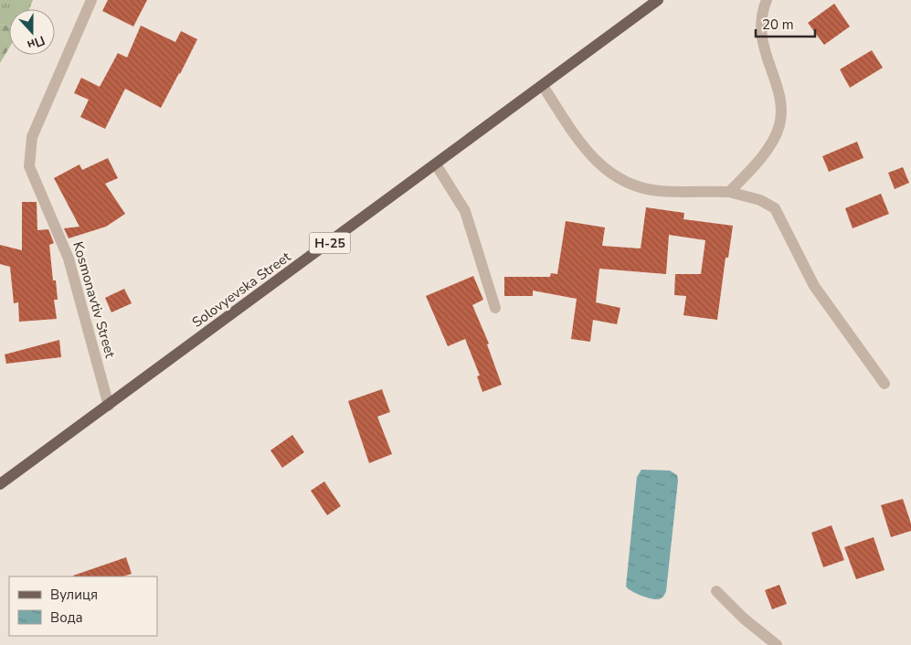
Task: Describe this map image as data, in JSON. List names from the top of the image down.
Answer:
{
  "streets": {
    "main road": ["Н-25", "Solovyevska Street"],
    "street": ["Kosmonavtiv Street"]
  },
  "crossings": [
    ["Solovyevska Street", "Kosmonavtiv Street"]
  ],
  "legend": ["Вулиця", "Вода"],
  "scale_bar": "20 m",
  "north": "bottom"
}
